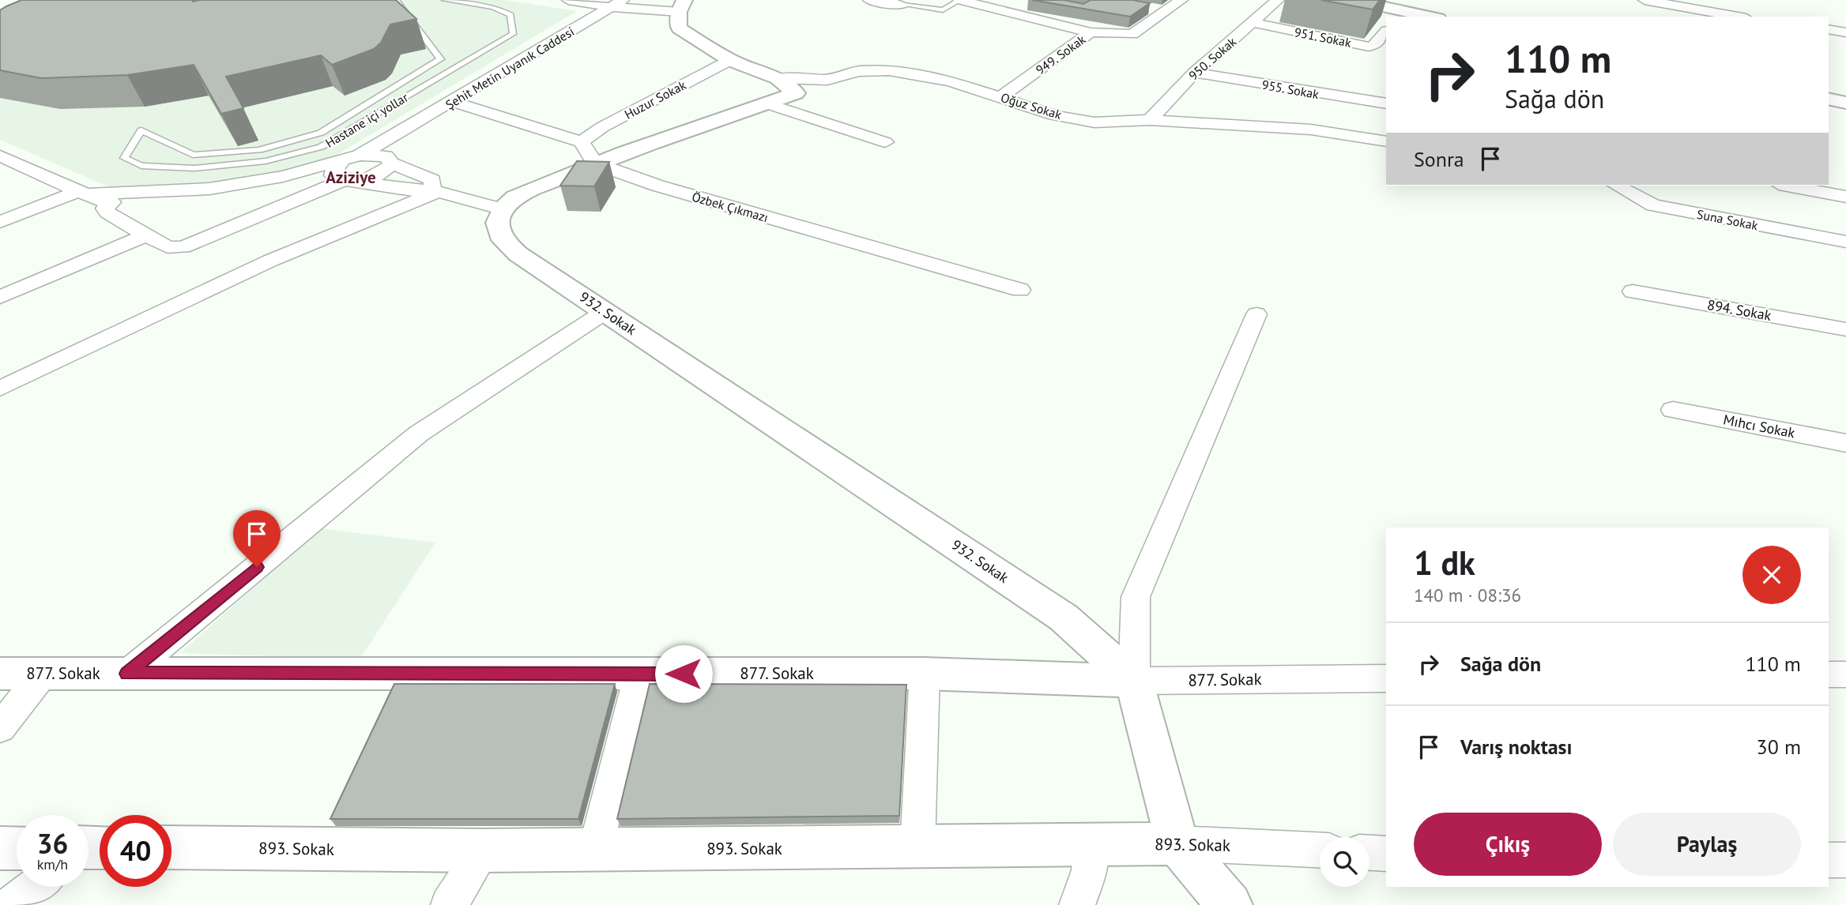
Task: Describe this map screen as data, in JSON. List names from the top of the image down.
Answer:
{
  "streets": {
    "street": [
      "951. Sokak",
      "949. Sokak",
      "950. Sokak",
      "Şehit Metin Uyanık Caddesi",
      "955. Sokak",
      "Huzur Sokak",
      "Oğuz Sokak",
      "Özbek Çıkmazı",
      "Suna Sokak",
      "894. Sokak",
      "932. Sokak",
      "Mıhcı Sokak",
      "877. Sokak",
      "893. Sokak"
    ],
    "lane": ["Hastane içi yollar"]
  },
  "crossings": [
    ["951. Sokak", "950. Sokak"],
    ["949. Sokak", "Oğuz Sokak"],
    ["950. Sokak", "955. Sokak"],
    ["950. Sokak", "Oğuz Sokak"],
    ["Şehit Metin Uyanık Caddesi", "Özbek Çıkmazı"],
    ["Huzur Sokak", "Özbek Çıkmazı"],
    ["932. Sokak", "877. Sokak"]
  ],
  "districts": ["Aziziye"],
  "page": {
    "turn": ["110 m", "Sağa dön"],
    "then": "Sonra",
    "heading": ["1 dk", "140 m · 08:36"],
    "list": [
      {
        "name": "Sağa dön",
        "value": "110 m"
      },
      {
        "name": "Varış noktası",
        "value": "30 m"
      }
    ],
    "buttons": ["Çıkış", "Paylaş"],
    "speed": "36 km/h",
    "limit": "40"
  }
}
